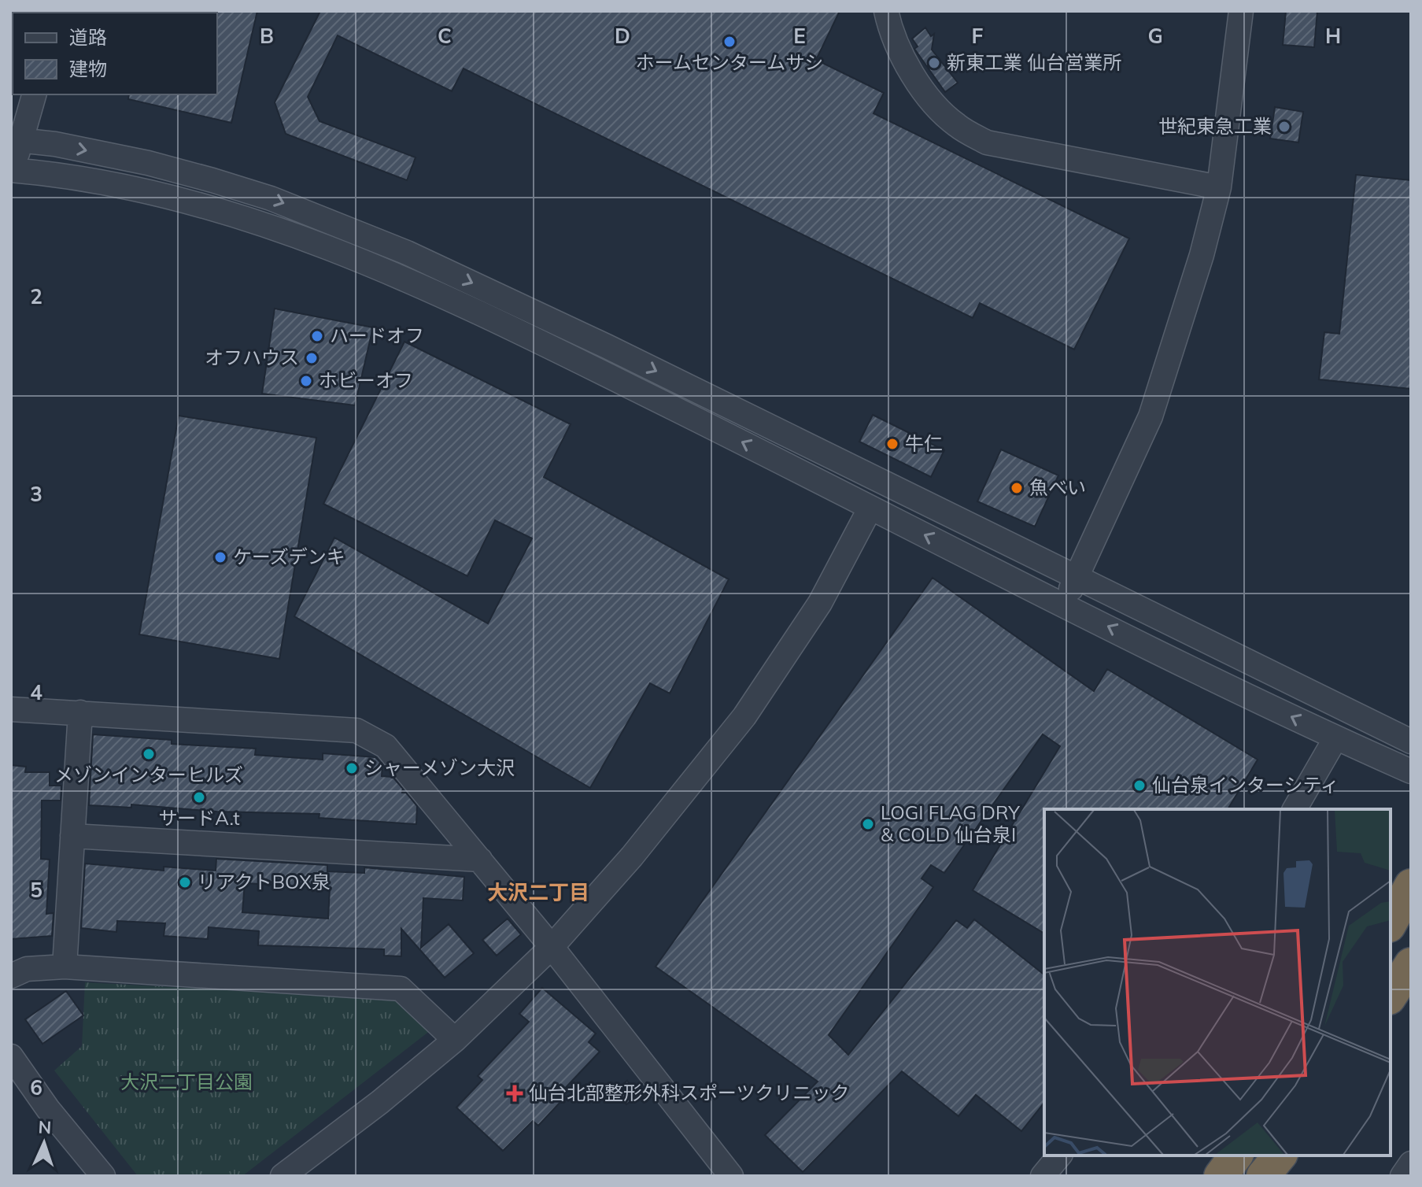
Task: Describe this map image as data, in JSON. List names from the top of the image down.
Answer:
{
  "districts": ["大沢二丁目"],
  "parks": ["大沢二丁目公園"],
  "places": {
    "other": [
      "ホームセンタームサシ",
      "新東工業 仙台営業所",
      "世紀東急工業",
      "ハードオフ",
      "オフハウス",
      "ホビーオフ",
      "牛仁",
      "魚べい",
      "ケーズデンキ",
      "メゾンインターヒルズ",
      "シャーメゾン大沢",
      "仙台泉インターシティ",
      "サードA.t",
      "LOGI FLAG DRY & COLD 仙台泉I",
      "リアクトBOX泉"
    ],
    "health": ["仙台北部整形外科スポーツクリニック"]
  },
  "legend": ["道路", "建物"],
  "north": "top",
  "grid": {
    "columns": [
      "B",
      "C",
      "D",
      "E",
      "F",
      "G",
      "H"
    ],
    "rows": [
      "2",
      "3",
      "4",
      "5",
      "6"
    ]
  }
}
